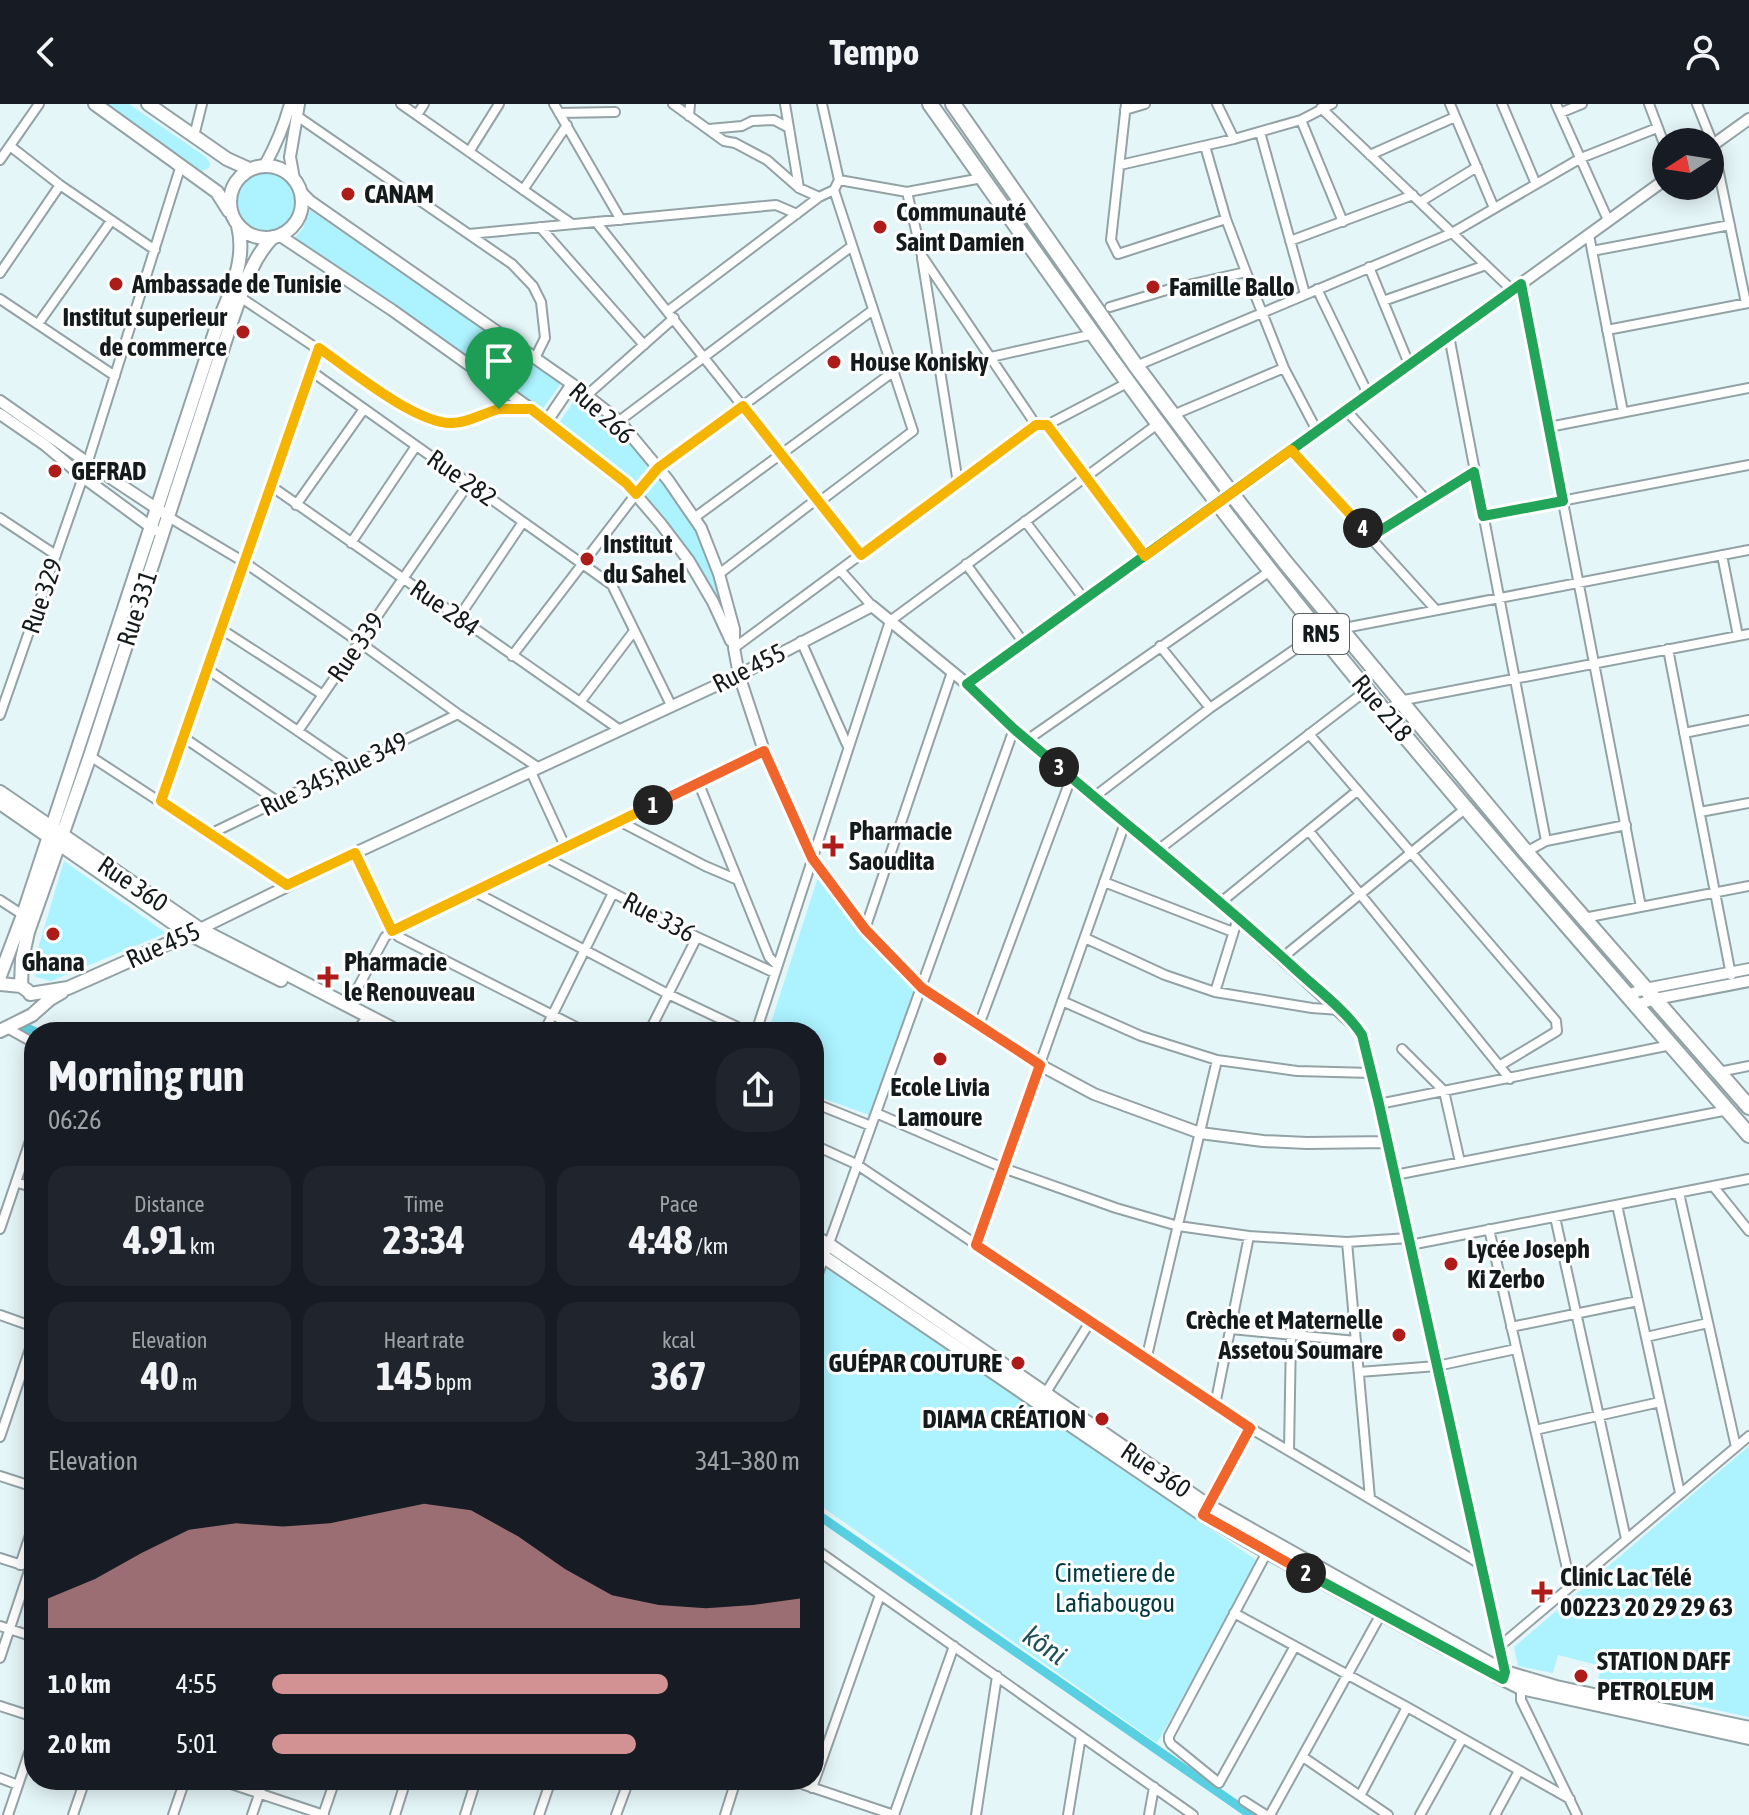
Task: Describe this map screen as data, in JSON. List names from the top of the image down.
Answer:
{
  "streets": {
    "highway": ["RN5", "Rue 218"],
    "main road": ["Rue 331", "Rue 455", "Rue 360"],
    "street": [
      "Rue 266",
      "Rue 282",
      "Rue 329",
      "Rue 284",
      "Rue 339",
      "Rue 345;Rue 349",
      "Rue 336"
    ]
  },
  "crossings": [
    ["Rue 266", "Rue 331"],
    ["Rue 266", "Rue 455"],
    ["Rue 282", "Rue 339"],
    ["Rue 331", "Rue 455"],
    ["Rue 331", "Rue 360"],
    ["Rue 284", "Rue 339"],
    ["Rue 284", "Rue 455"],
    ["Rue 455", "Rue 360"]
  ],
  "water": ["kôni"],
  "parks": ["Cimetiere de Lafiabougou"],
  "places": {
    "other": [
      "CANAM",
      "Communauté Saint Damien",
      "Ambassade de Tunisie",
      "Famille Ballo",
      "Institut superieur de commerce",
      "House Konisky",
      "GEFRAD",
      "Institut du Sahel",
      "Ghana",
      "Ecole Livia Lamoure",
      "Lycée Joseph Ki Zerbo",
      "Crèche et Maternelle Assetou Soumare",
      "GUÉPAR COUTURE",
      "DIAMA CRÉATION",
      "STATION DAFF PETROLEUM"
    ],
    "health": ["Pharmacie Saoudita", "Pharmacie le Renouveau", "Clinic Lac Télé 00223 20 29 29 63"]
  },
  "north": "left",
  "page": {
    "header": "Tempo",
    "pins": [
      "4",
      "3",
      "1",
      "2"
    ],
    "heading": ["Morning run", "06:26"],
    "stats": [
      ["Distance", "4.91 km"],
      ["Time", "23:34"],
      ["Pace", "4:48 /km"],
      ["Elevation", "40 m"],
      ["Heart rate", "145 bpm"],
      ["kcal", "367"]
    ],
    "chart": ["Elevation", "341–380 m"],
    "list": [
      {
        "name": "1.0 km",
        "note": "4:55"
      },
      {
        "name": "2.0 km",
        "note": "5:01"
      }
    ]
  }
}
